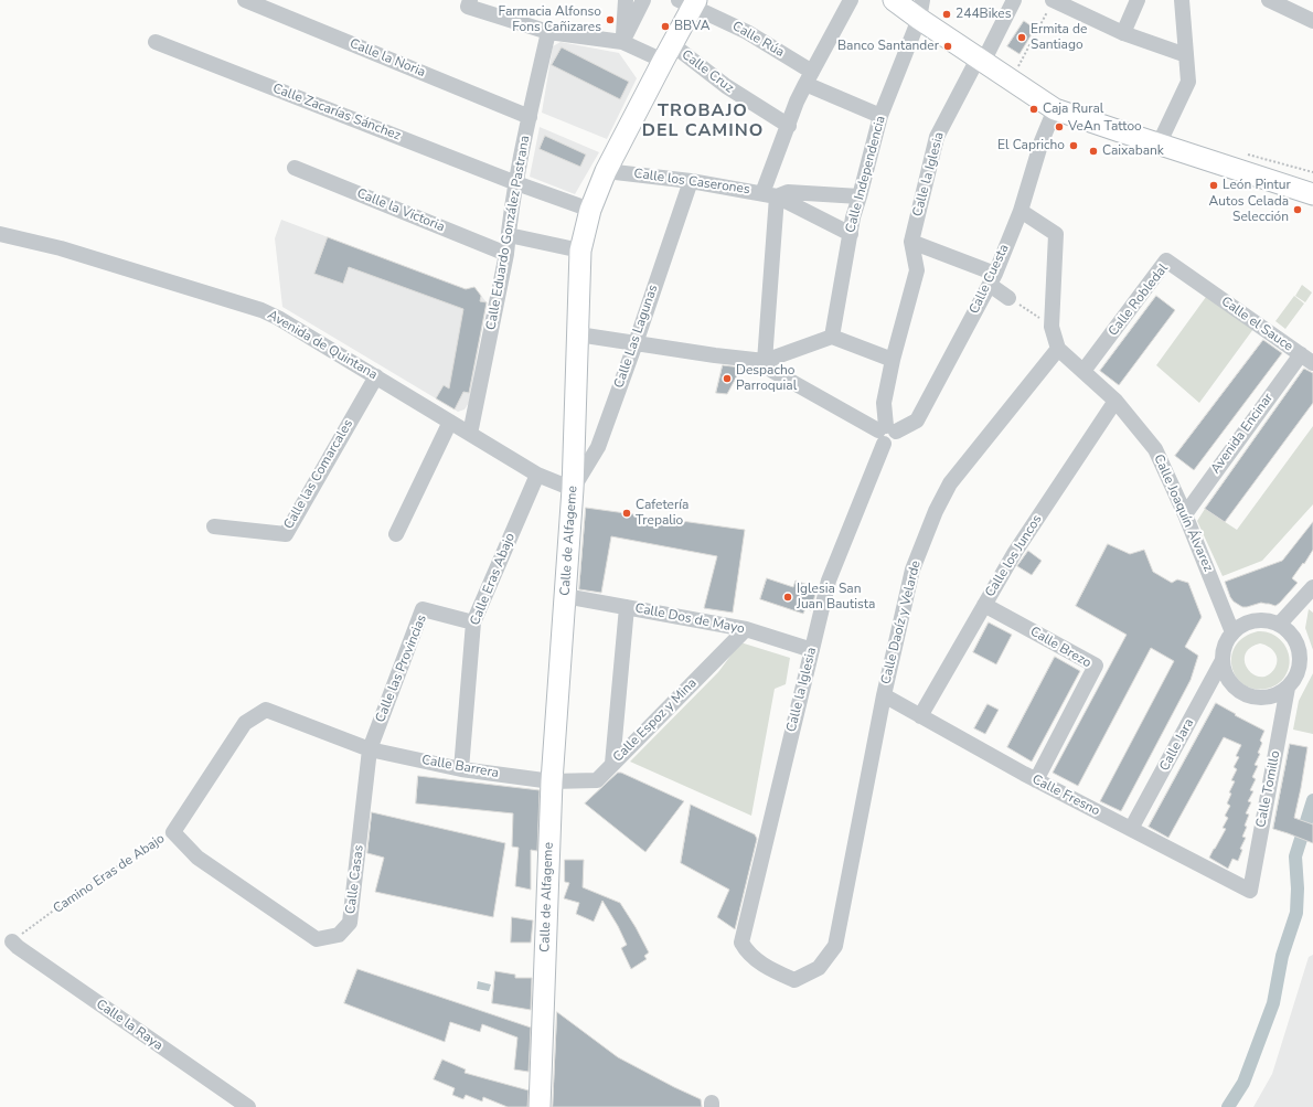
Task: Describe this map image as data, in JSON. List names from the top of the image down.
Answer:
{
  "streets": {
    "street": [
      "Calle Rúa",
      "Calle la Noria",
      "Calle Cruz",
      "Calle Zacarías Sánchez",
      "Calle Independencia",
      "Calle la Iglesia",
      "Calle los Caserones",
      "Calle la Victoria",
      "Calle Eduardo González Pastrana",
      "Calle Cuesta",
      "Calle Robledal",
      "Calle el Sauce",
      "Calle Las Lagunas",
      "Avenida de Quintana",
      "Avenida Encinar",
      "Calle las Comarcales",
      "Calle Joaquín Álvarez",
      "Calle de Alfageme",
      "Calle los Juncos",
      "Calle Eras Abajo",
      "Calle Dos de Mayo",
      "Calle Daoíz y Velarde",
      "Calle Brezo",
      "Calle las Provincias",
      "Calle Espoz y Mina",
      "Calle Jara",
      "Calle Barrera",
      "Calle Tomillo",
      "Calle Fresno",
      "Camino Eras de Abajo",
      "Calle Casas",
      "Calle la Raya"
    ]
  },
  "crossings": [
    ["Calle Rúa", "Calle Independencia"],
    ["Calle Rúa", "Calle de Alfageme"],
    ["Calle la Noria", "Calle Eduardo González Pastrana"],
    ["Calle Cruz", "Calle de Alfageme"],
    ["Calle Zacarías Sánchez", "Calle Eduardo González Pastrana"],
    ["Calle Zacarías Sánchez", "Calle de Alfageme"],
    ["Calle la Iglesia", "Calle Cuesta"],
    ["Calle la Iglesia", "Calle Dos de Mayo"],
    ["Calle la Iglesia", "Calle Daoíz y Velarde"],
    ["Calle los Caserones", "Calle Las Lagunas"],
    ["Calle los Caserones", "Calle de Alfageme"],
    ["Calle la Victoria", "Calle Eduardo González Pastrana"],
    ["Calle Eduardo González Pastrana", "Avenida de Quintana"],
    ["Calle Robledal", "Calle el Sauce"],
    ["Calle Robledal", "Calle Joaquín Álvarez"],
    ["Calle el Sauce", "Avenida Encinar"],
    ["Calle Las Lagunas", "Avenida de Quintana"],
    ["Calle Las Lagunas", "Calle de Alfageme"],
    ["Avenida de Quintana", "Calle las Comarcales"],
    ["Avenida de Quintana", "Calle de Alfageme"],
    ["Avenida de Quintana", "Calle Eras Abajo"],
    ["Avenida Encinar", "Calle Joaquín Álvarez"],
    ["Calle Joaquín Álvarez", "Calle los Juncos"],
    ["Calle Joaquín Álvarez", "Calle Daoíz y Velarde"],
    ["Calle Joaquín Álvarez", "Calle Jara"],
    ["Calle Joaquín Álvarez", "Calle Tomillo"],
    ["Calle de Alfageme", "Calle Dos de Mayo"],
    ["Calle de Alfageme", "Calle Espoz y Mina"],
    ["Calle de Alfageme", "Calle Barrera"],
    ["Calle los Juncos", "Calle Brezo"],
    ["Calle los Juncos", "Calle Fresno"],
    ["Calle Eras Abajo", "Calle las Provincias"],
    ["Calle Eras Abajo", "Calle Barrera"],
    ["Calle Dos de Mayo", "Calle Espoz y Mina"],
    ["Calle Daoíz y Velarde", "Calle Fresno"],
    ["Calle Brezo", "Calle Fresno"],
    ["Calle las Provincias", "Calle Barrera"],
    ["Calle las Provincias", "Camino Eras de Abajo"],
    ["Calle las Provincias", "Calle Casas"],
    ["Calle Espoz y Mina", "Calle Barrera"],
    ["Calle Jara", "Calle Tomillo"],
    ["Calle Jara", "Calle Fresno"],
    ["Calle Barrera", "Camino Eras de Abajo"],
    ["Calle Barrera", "Calle Casas"],
    ["Calle Tomillo", "Calle Fresno"],
    ["Camino Eras de Abajo", "Calle Casas"],
    ["Camino Eras de Abajo", "Calle la Raya"]
  ],
  "districts": ["TROBAJO DEL CAMINO"],
  "places": [
    "244Bikes",
    "Farmacia Alfonso Fons Cañizares",
    "BBVA",
    "Ermita de Santiago",
    "Banco Santander",
    "Caja Rural",
    "VeAn Tattoo",
    "El Capricho",
    "Caixabank",
    "León Pintur",
    "Autos Celada Selección",
    "Despacho Parroquial",
    "Cafetería Trepalio",
    "Iglesia San Juan Bautista"
  ]
}
